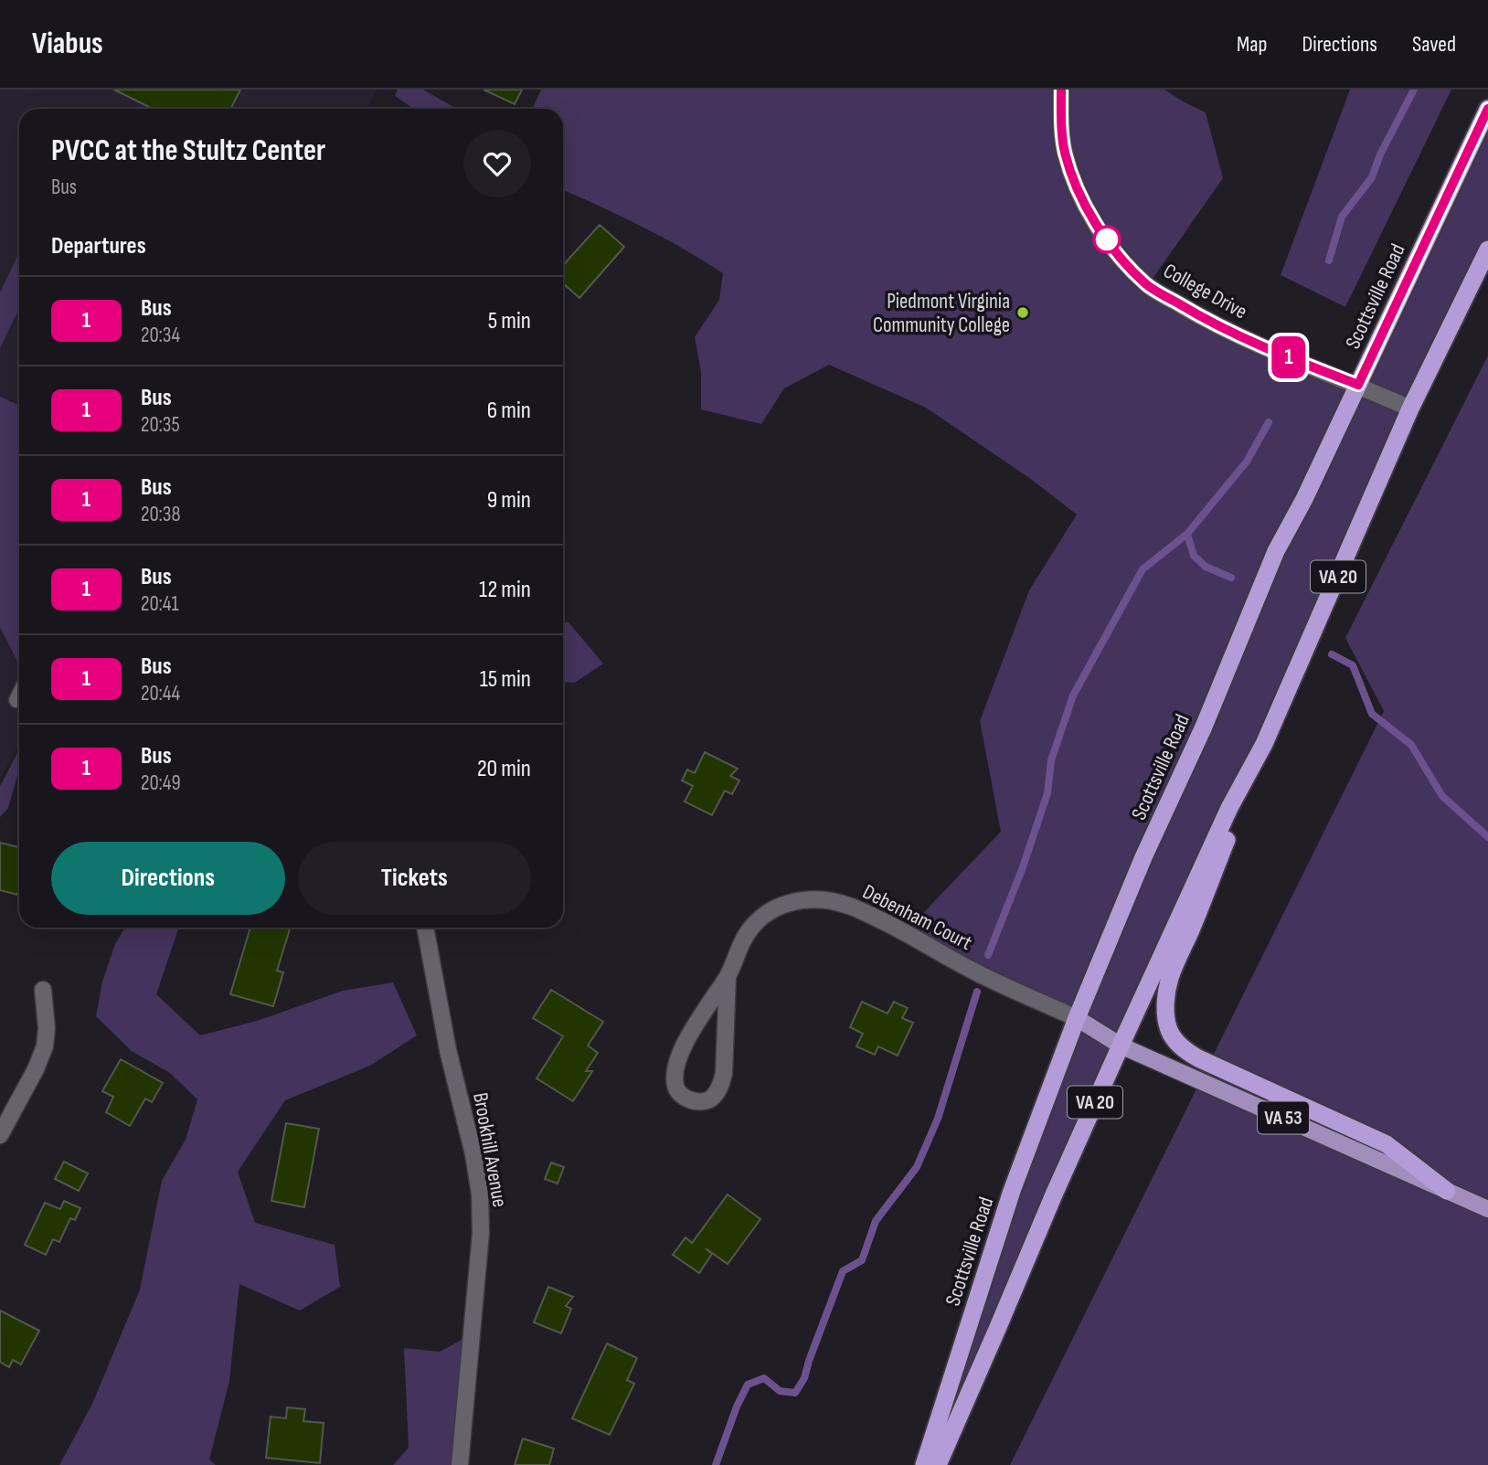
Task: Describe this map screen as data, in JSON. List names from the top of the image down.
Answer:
{
  "streets": {
    "highway": ["Scottsville Road", "VA 20"],
    "main road": ["VA 53"],
    "street": ["College Drive", "Debenham Court", "Brookhill Avenue"]
  },
  "crossings": [
    ["College Drive", "Scottsville Road"],
    ["College Drive", "VA 20"],
    ["Scottsville Road", "Debenham Court"],
    ["Scottsville Road", "VA 53"],
    ["VA 20", "VA 53"],
    ["Debenham Court", "VA 53"]
  ],
  "places": ["Piedmont Virginia Community College"],
  "lines": ["bus line 1"],
  "page": {
    "header": "Viabus",
    "nav": ["Map", "Directions", "Saved"],
    "on_map": "1",
    "heading": [
      ["PVCC at the Stultz Center", "Bus"],
      "Departures"
    ],
    "list": [
      {
        "mark": "1",
        "name": "Bus",
        "note": "20:34",
        "value": "5 min"
      },
      {
        "mark": "1",
        "name": "Bus",
        "note": "20:35",
        "value": "6 min"
      },
      {
        "mark": "1",
        "name": "Bus",
        "note": "20:38",
        "value": "9 min"
      },
      {
        "mark": "1",
        "name": "Bus",
        "note": "20:41",
        "value": "12 min"
      },
      {
        "mark": "1",
        "name": "Bus",
        "note": "20:44",
        "value": "15 min"
      },
      {
        "mark": "1",
        "name": "Bus",
        "note": "20:49",
        "value": "20 min"
      }
    ],
    "buttons": ["Directions", "Tickets"]
  }
}
